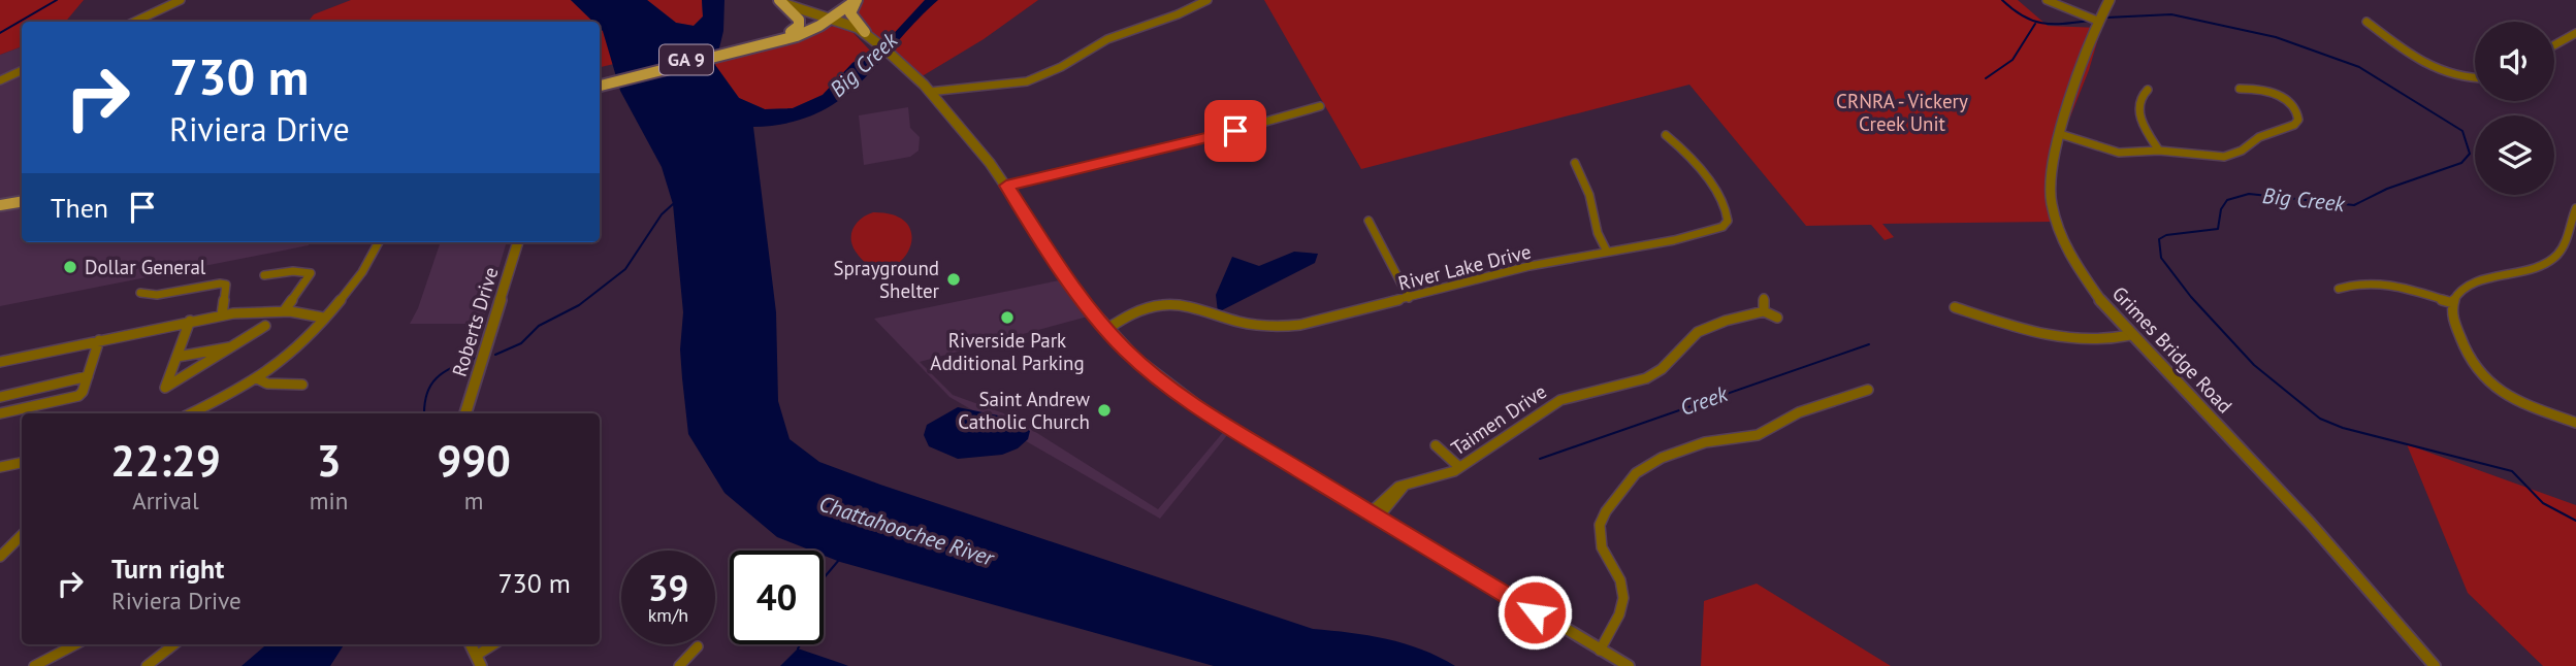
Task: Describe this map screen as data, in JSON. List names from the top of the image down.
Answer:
{
  "streets": {
    "main road": ["GA 9"],
    "street": [
      "River Lake Drive",
      "Roberts Drive",
      "Grimes Bridge Road",
      "Taimen Drive"
    ]
  },
  "water": ["Big Creek", "Creek", "Chattahoochee River"],
  "parks": ["CRNRA - Vickery Creek Unit"],
  "places": [
    "Dollar General",
    "Sprayground Shelter",
    "Riverside Park Additional Parking",
    "Saint Andrew Catholic Church"
  ],
  "page": {
    "turn": ["730 m", "Riviera Drive"],
    "then": "Then",
    "eta": [
      "22:29",
      "Arrival",
      "3",
      "min",
      "990",
      "m"
    ],
    "list": [
      {
        "name": "Turn right",
        "note": "Riviera Drive",
        "value": "730 m"
      }
    ],
    "speed": "39 km/h",
    "limit": "40"
  }
}
